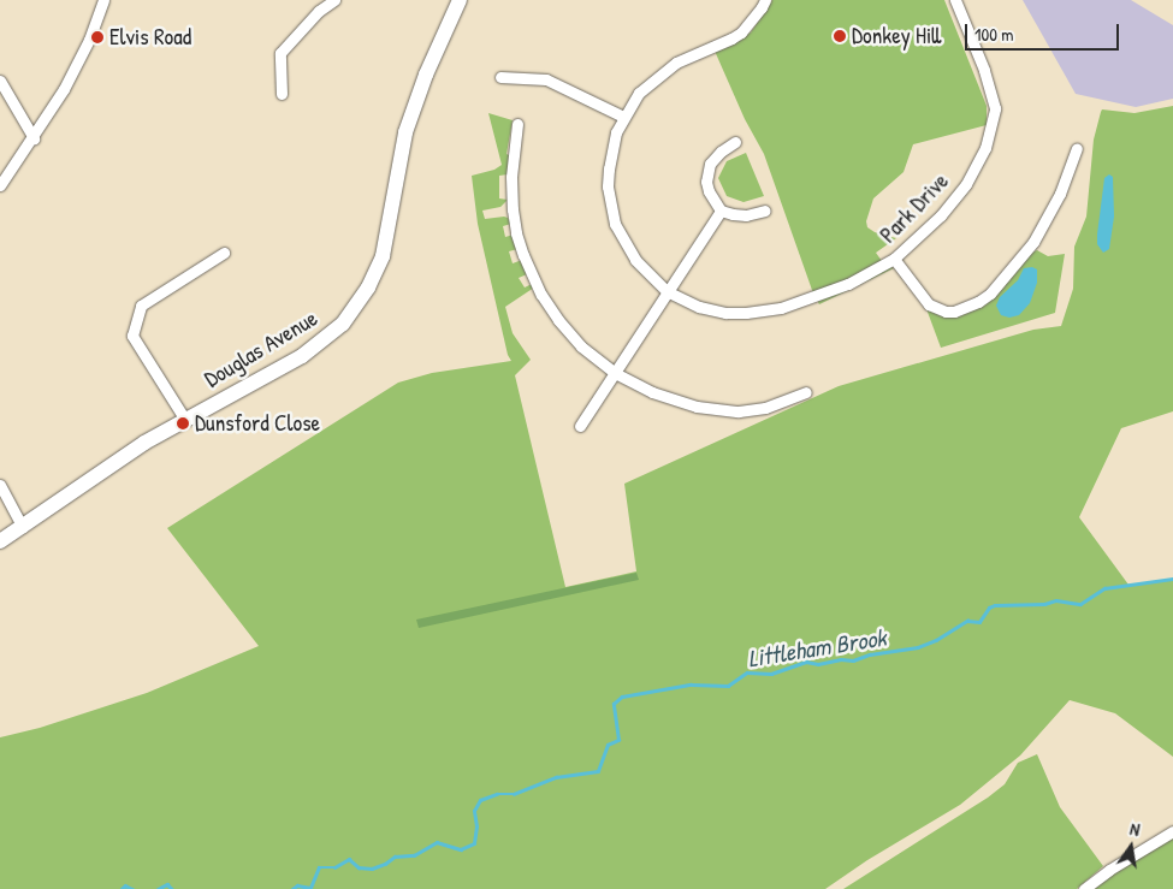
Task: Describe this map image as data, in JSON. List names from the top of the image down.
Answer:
{
  "streets": {
    "street": ["Park Drive", "Douglas Avenue"]
  },
  "water": ["Littleham Brook"],
  "places": ["Donkey Hill", "Elvis Road", "Dunsford Close"],
  "scale_bar": "100 m",
  "north": "top"
}
